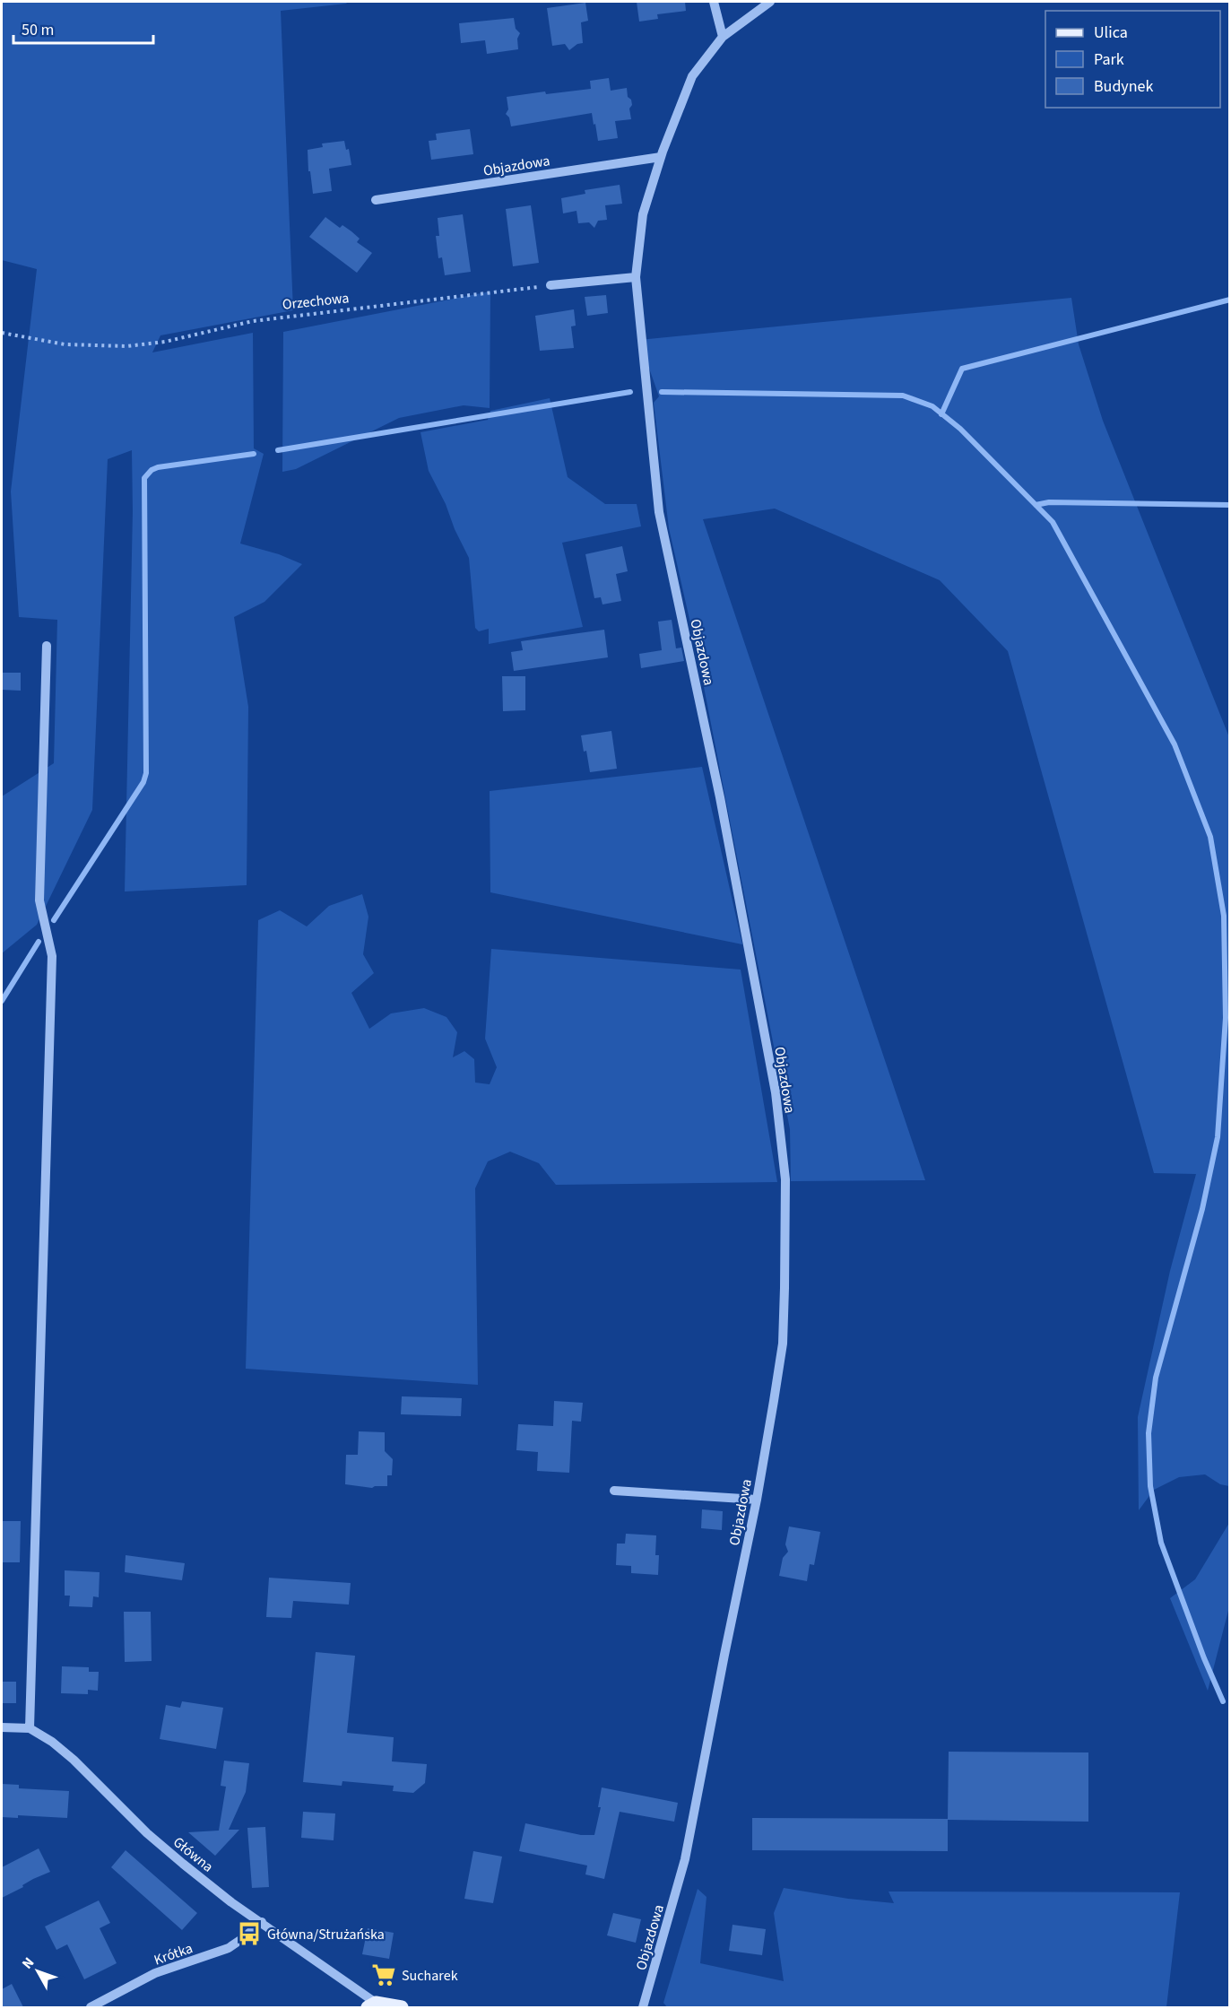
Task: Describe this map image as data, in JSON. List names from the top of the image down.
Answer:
{
  "streets": {
    "street": ["Objazdowa", "Główna", "Krótka"],
    "path": ["Orzechowa"]
  },
  "crossings": [
    ["Główna", "Krótka"]
  ],
  "places": {
    "bus stop": ["Główna/Strużańska"],
    "supermarket": ["Sucharek"]
  },
  "legend": ["Ulica", "Park", "Budynek"],
  "scale_bar": "50 m",
  "north": "top left"
}
